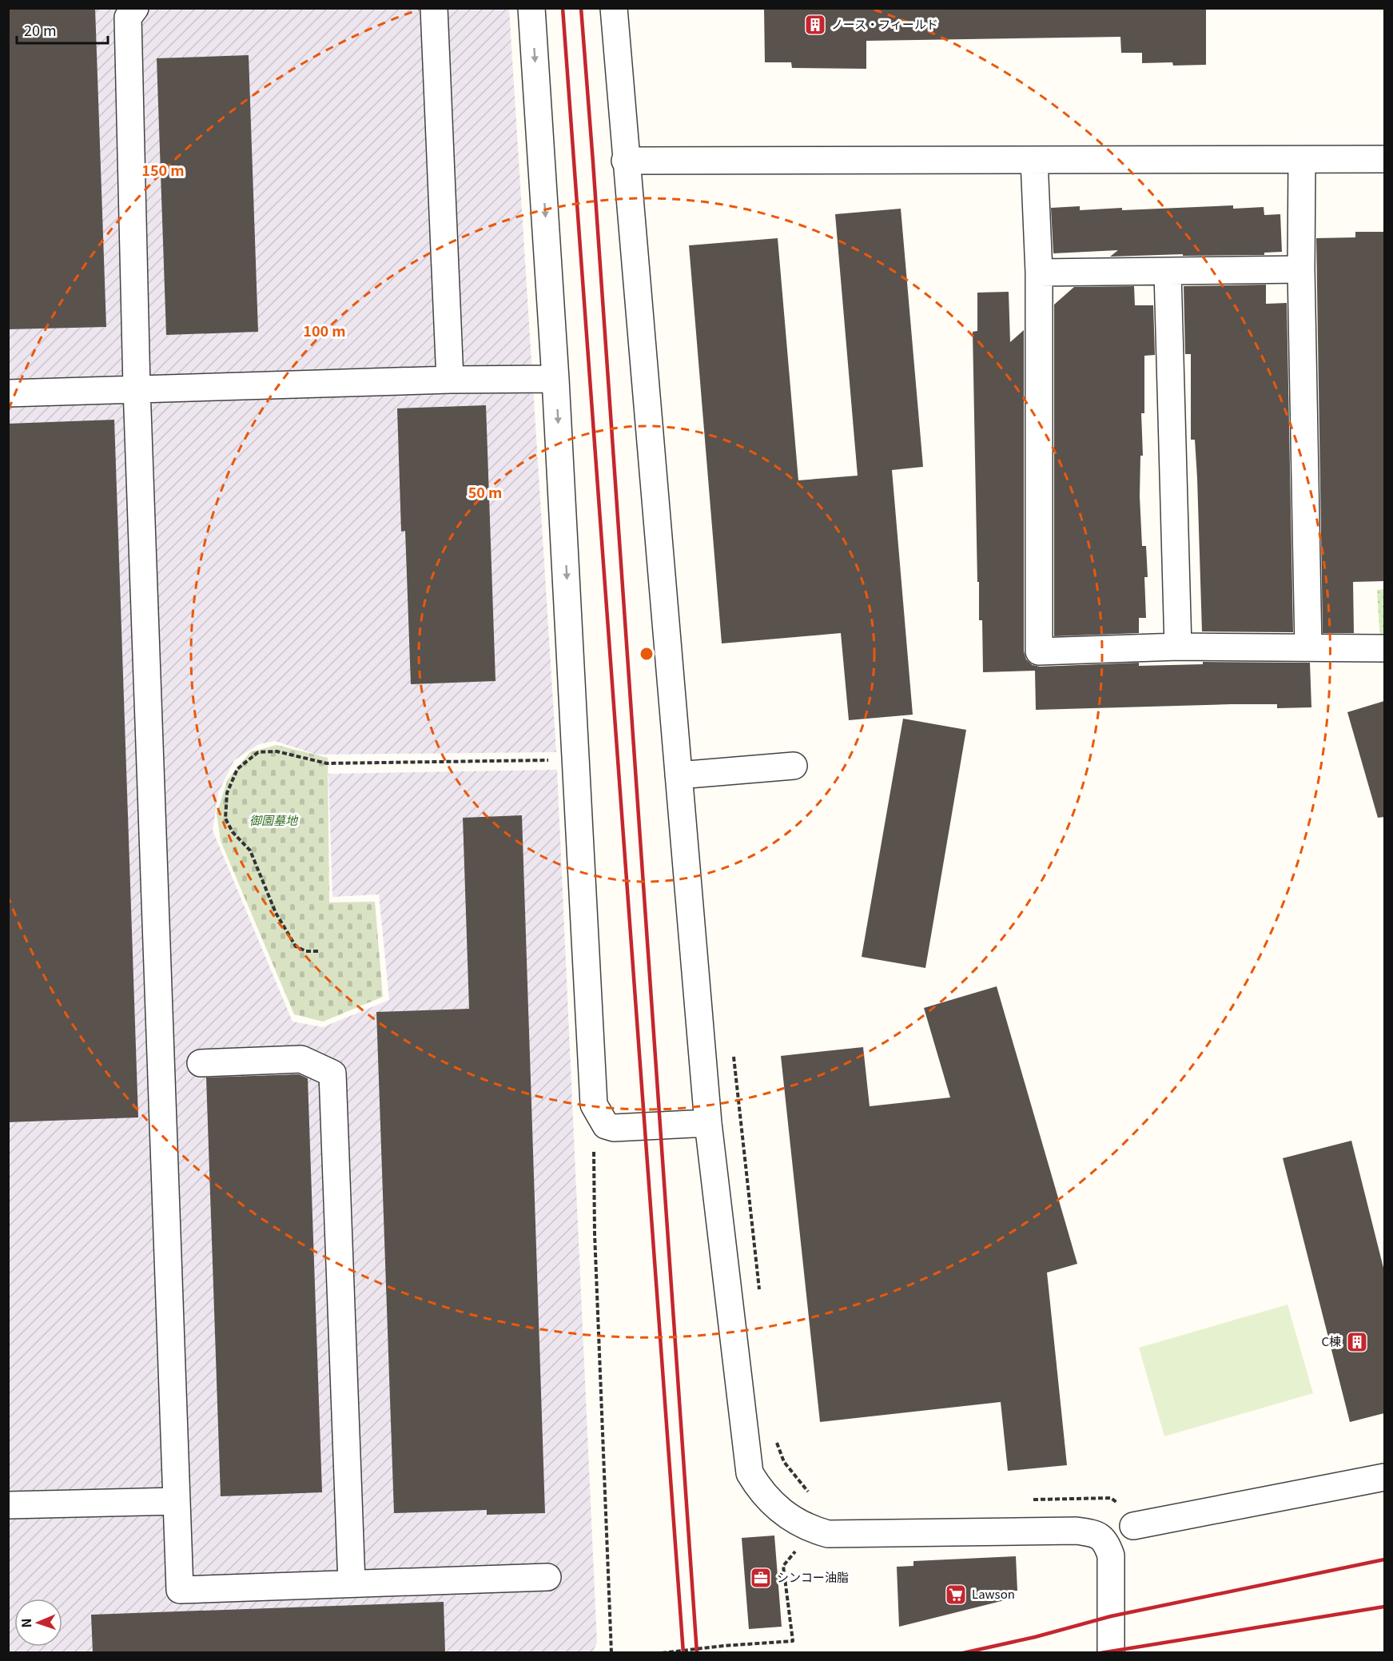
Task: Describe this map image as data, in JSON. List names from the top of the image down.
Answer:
{
  "parks": ["御園墓地"],
  "places": {
    "building": ["ノース・フィールド", "C棟"],
    "office": ["シンコー油脂"],
    "supermarket": ["Lawson"]
  },
  "scale_bar": "20 m",
  "north": "left",
  "rings": ["150 m", "100 m", "50 m"]
}
